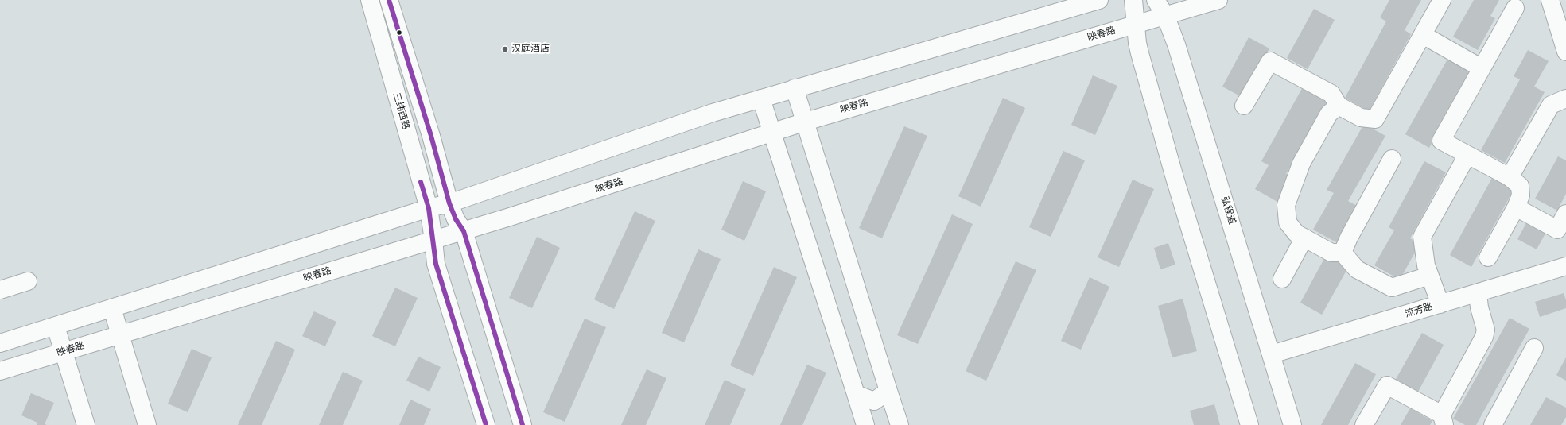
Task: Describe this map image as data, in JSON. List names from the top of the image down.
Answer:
{
  "streets": {
    "main road": [
      "映春路",
      "三纬西路",
      "弘程道",
      "流芳路"
    ]
  },
  "crossings": [
    ["映春路", "三纬西路"],
    ["映春路", "弘程道"],
    ["弘程道", "流芳路"]
  ],
  "places": ["汉庭酒店"]
}
